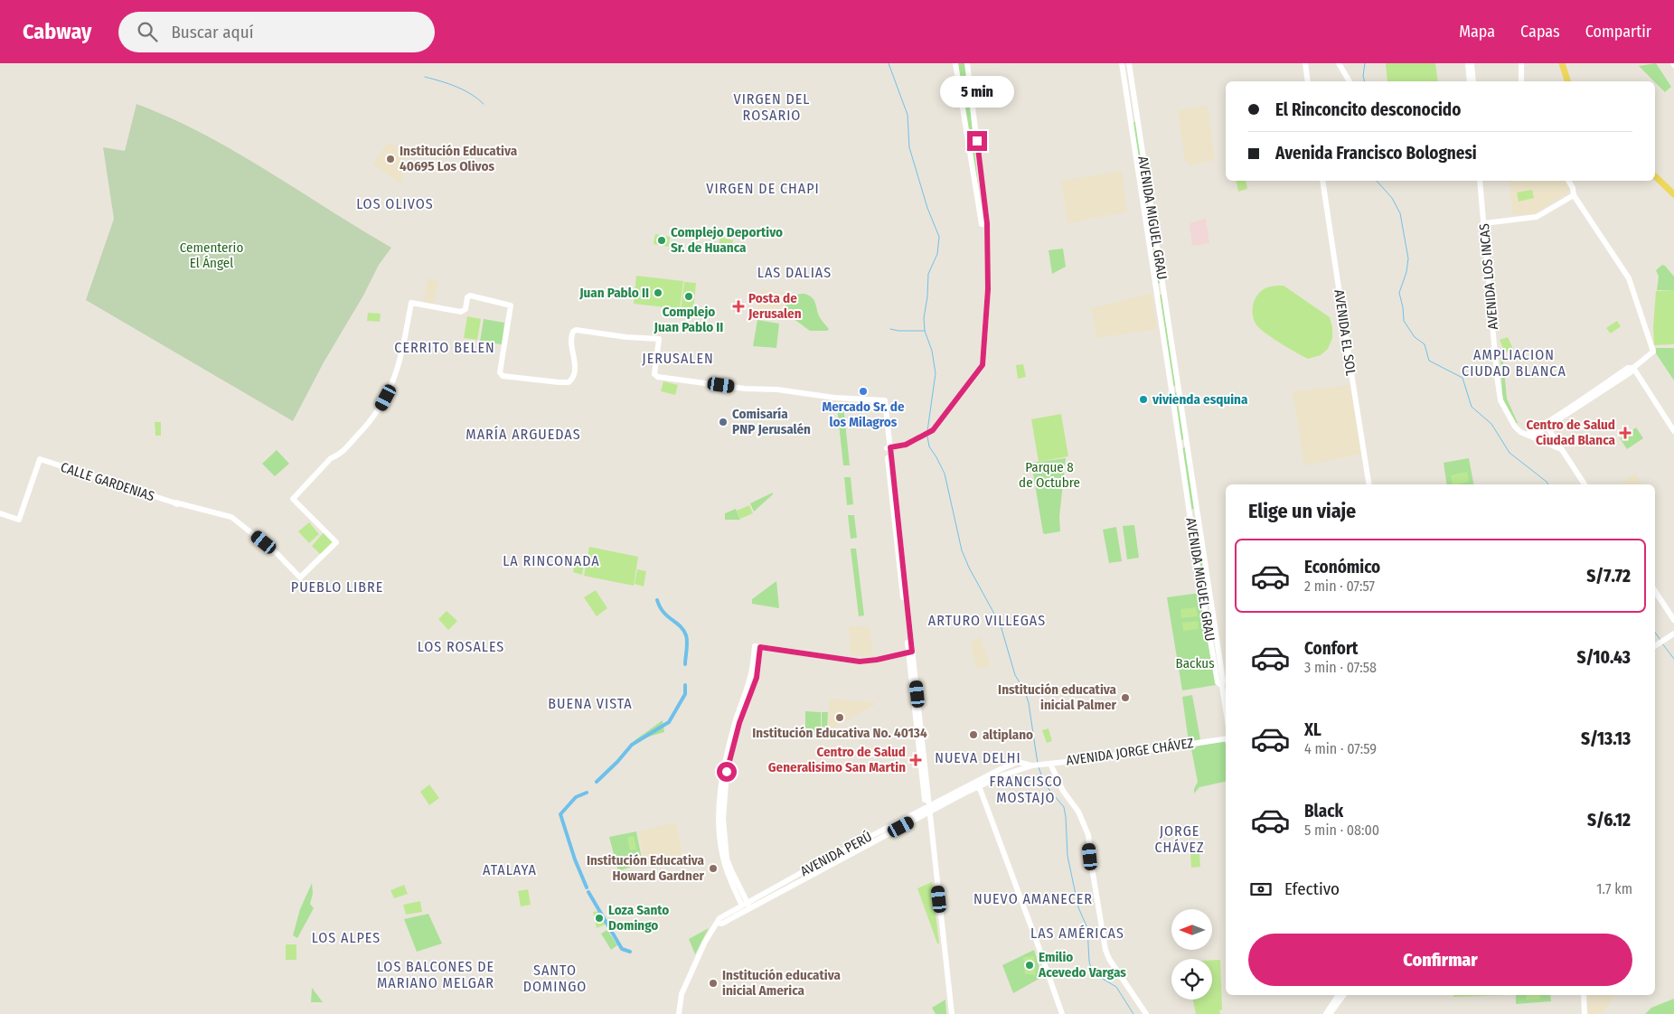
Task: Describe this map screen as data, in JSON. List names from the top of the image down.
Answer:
{
  "streets": {
    "street": [
      "AVENIDA MIGUEL GRAU",
      "AVENIDA LOS INCAS",
      "AVENIDA EL SOL",
      "CALLE GARDENIAS",
      "AVENIDA JORGE CHÁVEZ",
      "AVENIDA PERÚ"
    ]
  },
  "crossings": [
    ["AVENIDA JORGE CHÁVEZ", "AVENIDA PERÚ"]
  ],
  "districts": [
    "VIRGEN DEL ROSARIO",
    "VIRGEN DE CHAPI",
    "LOS OLIVOS",
    "LAS DALIAS",
    "CERRITO BELEN",
    "AMPLIACION CIUDAD BLANCA",
    "JERUSALEN",
    "MARÍA ARGUEDAS",
    "LA RINCONADA",
    "PUEBLO LIBRE",
    "ARTURO VILLEGAS",
    "LOS ROSALES",
    "BUENA VISTA",
    "NUEVA DELHI",
    "FRANCISCO MOSTAJO",
    "JORGE CHÁVEZ",
    "ATALAYA",
    "NUEVO AMANECER",
    "LAS AMÉRICAS",
    "LOS ALPES",
    "LOS BALCONES DE MARIANO MELGAR",
    "SANTO DOMINGO"
  ],
  "parks": ["Cementerio El Ángel", "Parque 8 de Octubre", "Backus"],
  "places": {
    "other": [
      "Institución Educativa 40695 Los Olivos",
      "Complejo Deportivo Sr. de Huanca",
      "Juan Pablo II",
      "Complejo Juan Pablo II",
      "Mercado Sr. de los Milagros",
      "vivienda esquina",
      "Comisaría PNP Jerusalén",
      "Institución educativa inicial Palmer",
      "Institución Educativa No. 40134",
      "altiplano",
      "Institución Educativa Howard Gardner",
      "Loza Santo Domingo",
      "Emilio Acevedo Vargas",
      "Institución educativa inicial America"
    ],
    "health": ["Posta de Jerusalen", "Centro de Salud Ciudad Blanca", "Centro de Salud Generalisimo San Martin"]
  },
  "north": "left",
  "page": {
    "header": "Cabway",
    "search": "Buscar aquí",
    "nav": ["Mapa", "Capas", "Compartir"],
    "bubble": "5 min",
    "banner": ["El Rinconcito desconocido", "Avenida Francisco Bolognesi"],
    "heading": "Elige un viaje",
    "list": [
      {
        "name": "Económico",
        "note": "2 min · 07:57",
        "value": "S/7.72"
      },
      {
        "name": "Confort",
        "note": "3 min · 07:58",
        "value": "S/10.43"
      },
      {
        "name": "XL",
        "note": "4 min · 07:59",
        "value": "S/13.13"
      },
      {
        "name": "Black",
        "note": "5 min · 08:00",
        "value": "S/6.12"
      }
    ],
    "pay": ["Efectivo", "1.7 km"],
    "buttons": "Confirmar"
  }
}
